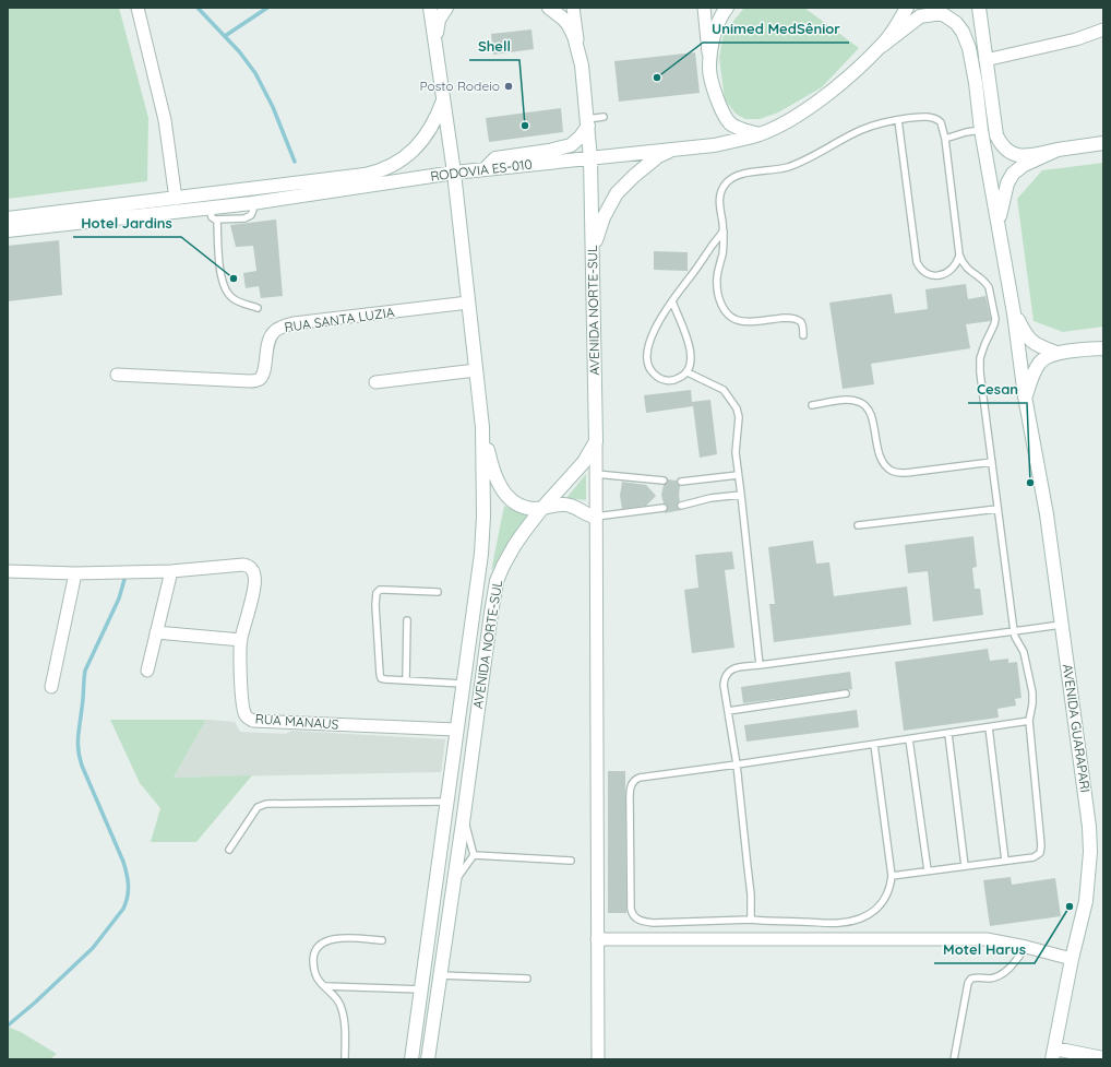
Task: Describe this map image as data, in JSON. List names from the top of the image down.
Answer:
{
  "streets": {
    "main road": ["RODOVIA ES-010", "AVENIDA NORTE-SUL", "AVENIDA GUARAPARI"],
    "street": ["RUA SANTA LUZIA", "RUA MANAUS"]
  },
  "crossings": [
    ["RODOVIA ES-010", "AVENIDA NORTE-SUL"],
    ["RODOVIA ES-010", "AVENIDA GUARAPARI"],
    ["AVENIDA NORTE-SUL", "RUA SANTA LUZIA"],
    ["AVENIDA NORTE-SUL", "RUA MANAUS"]
  ],
  "places": [
    "Unimed MedSênior",
    "Posto Rodeio",
    "Shell",
    "Hotel Jardins",
    "Cesan",
    "Motel Harus"
  ]
}
